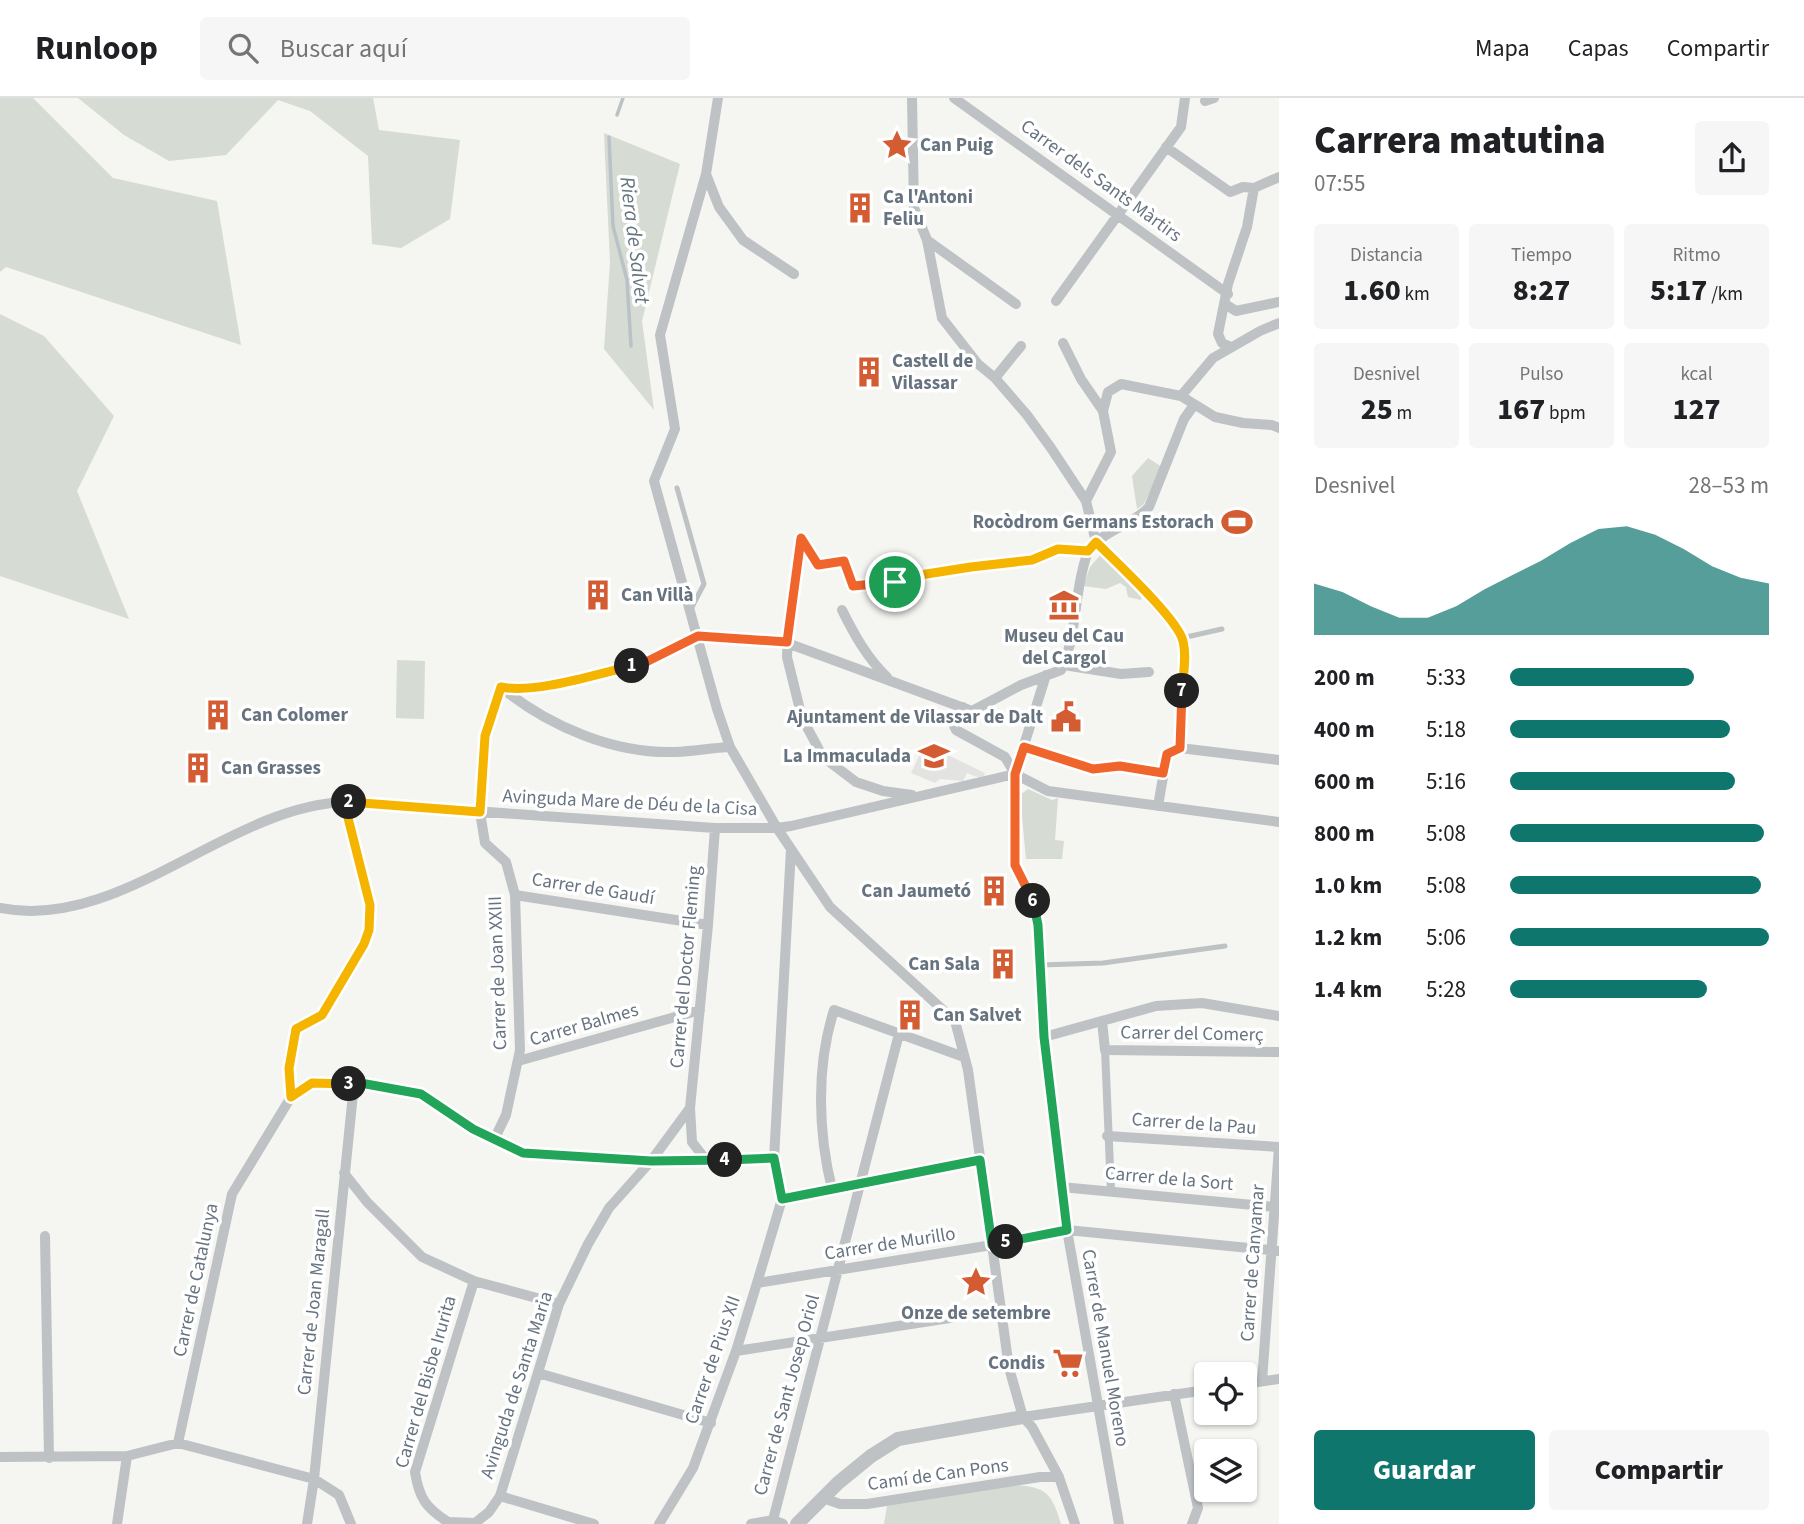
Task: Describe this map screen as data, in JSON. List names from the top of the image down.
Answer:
{
  "streets": {
    "street": [
      "Carrer dels Sants Màrtirs",
      "Avinguda Mare de Déu de la Cisa",
      "Carrer de Gaudí",
      "Carrer del Doctor Fleming",
      "Carrer de Joan XXIII",
      "Carrer Balmes",
      "Carrer del Comerç",
      "Carrer de la Pau",
      "Carrer de la Sort",
      "Carrer de Murillo",
      "Carrer de Canyamar",
      "Carrer de Catalunya",
      "Carrer de Joan Maragall",
      "Carrer de Manuel Moreno",
      "Carrer de Pius XII",
      "Carrer del Bisbe Irurita",
      "Avinguda de Santa Maria",
      "Carrer de Sant Josep Oriol",
      "Camí de Can Pons"
    ]
  },
  "crossings": [
    ["Avinguda Mare de Déu de la Cisa", "Carrer del Doctor Fleming"],
    ["Avinguda Mare de Déu de la Cisa", "Carrer de Joan XXIII"],
    ["Avinguda Mare de Déu de la Cisa", "Carrer de Manuel Moreno"],
    ["Carrer de Gaudí", "Carrer del Doctor Fleming"],
    ["Carrer de Gaudí", "Carrer de Joan XXIII"],
    ["Carrer del Doctor Fleming", "Carrer Balmes"],
    ["Carrer de Joan XXIII", "Carrer Balmes"],
    ["Carrer de la Pau", "Carrer de Canyamar"],
    ["Carrer de la Sort", "Carrer de Canyamar"],
    ["Carrer de la Sort", "Carrer de Manuel Moreno"],
    ["Carrer de Murillo", "Carrer de Canyamar"],
    ["Carrer de Murillo", "Carrer de Manuel Moreno"],
    ["Carrer de Murillo", "Carrer de Pius XII"],
    ["Carrer de Murillo", "Carrer de Sant Josep Oriol"],
    ["Carrer de Catalunya", "Carrer de Joan Maragall"],
    ["Carrer del Bisbe Irurita", "Avinguda de Santa Maria"]
  ],
  "water": ["Riera de Salvet"],
  "places": {
    "place": ["Can Puig", "Onze de setembre"],
    "building": [
      "Ca l'Antoni Feliu",
      "Castell de Vilassar",
      "Can Villà",
      "Can Colomer",
      "Can Grasses",
      "Can Jaumetó",
      "Can Sala",
      "Can Salvet"
    ],
    "sports": ["Rocòdrom Germans Estorach"],
    "museum": ["Museu del Cau del Cargol"],
    "public building": ["Ajuntament de Vilassar de Dalt"],
    "school or university": ["La Immaculada"],
    "supermarket": ["Condis"]
  },
  "page": {
    "header": "Runloop",
    "search": "Buscar aquí",
    "nav": ["Mapa", "Capas", "Compartir"],
    "heading": ["Carrera matutina", "07:55"],
    "stats": [
      ["Distancia", "1.60 km"],
      ["Tiempo", "8:27"],
      ["Ritmo", "5:17 /km"],
      ["Desnivel", "25 m"],
      ["Pulso", "167 bpm"],
      ["kcal", "127"]
    ],
    "chart": ["Desnivel", "28–53 m"],
    "pins": [
      "1",
      "7",
      "2",
      "6",
      "3",
      "4",
      "5"
    ],
    "list": [
      {
        "name": "200 m",
        "note": "5:33"
      },
      {
        "name": "400 m",
        "note": "5:18"
      },
      {
        "name": "600 m",
        "note": "5:16"
      },
      {
        "name": "800 m",
        "note": "5:08"
      },
      {
        "name": "1.0 km",
        "note": "5:08"
      },
      {
        "name": "1.2 km",
        "note": "5:06"
      },
      {
        "name": "1.4 km",
        "note": "5:28"
      }
    ],
    "buttons": ["Guardar", "Compartir"]
  }
}
